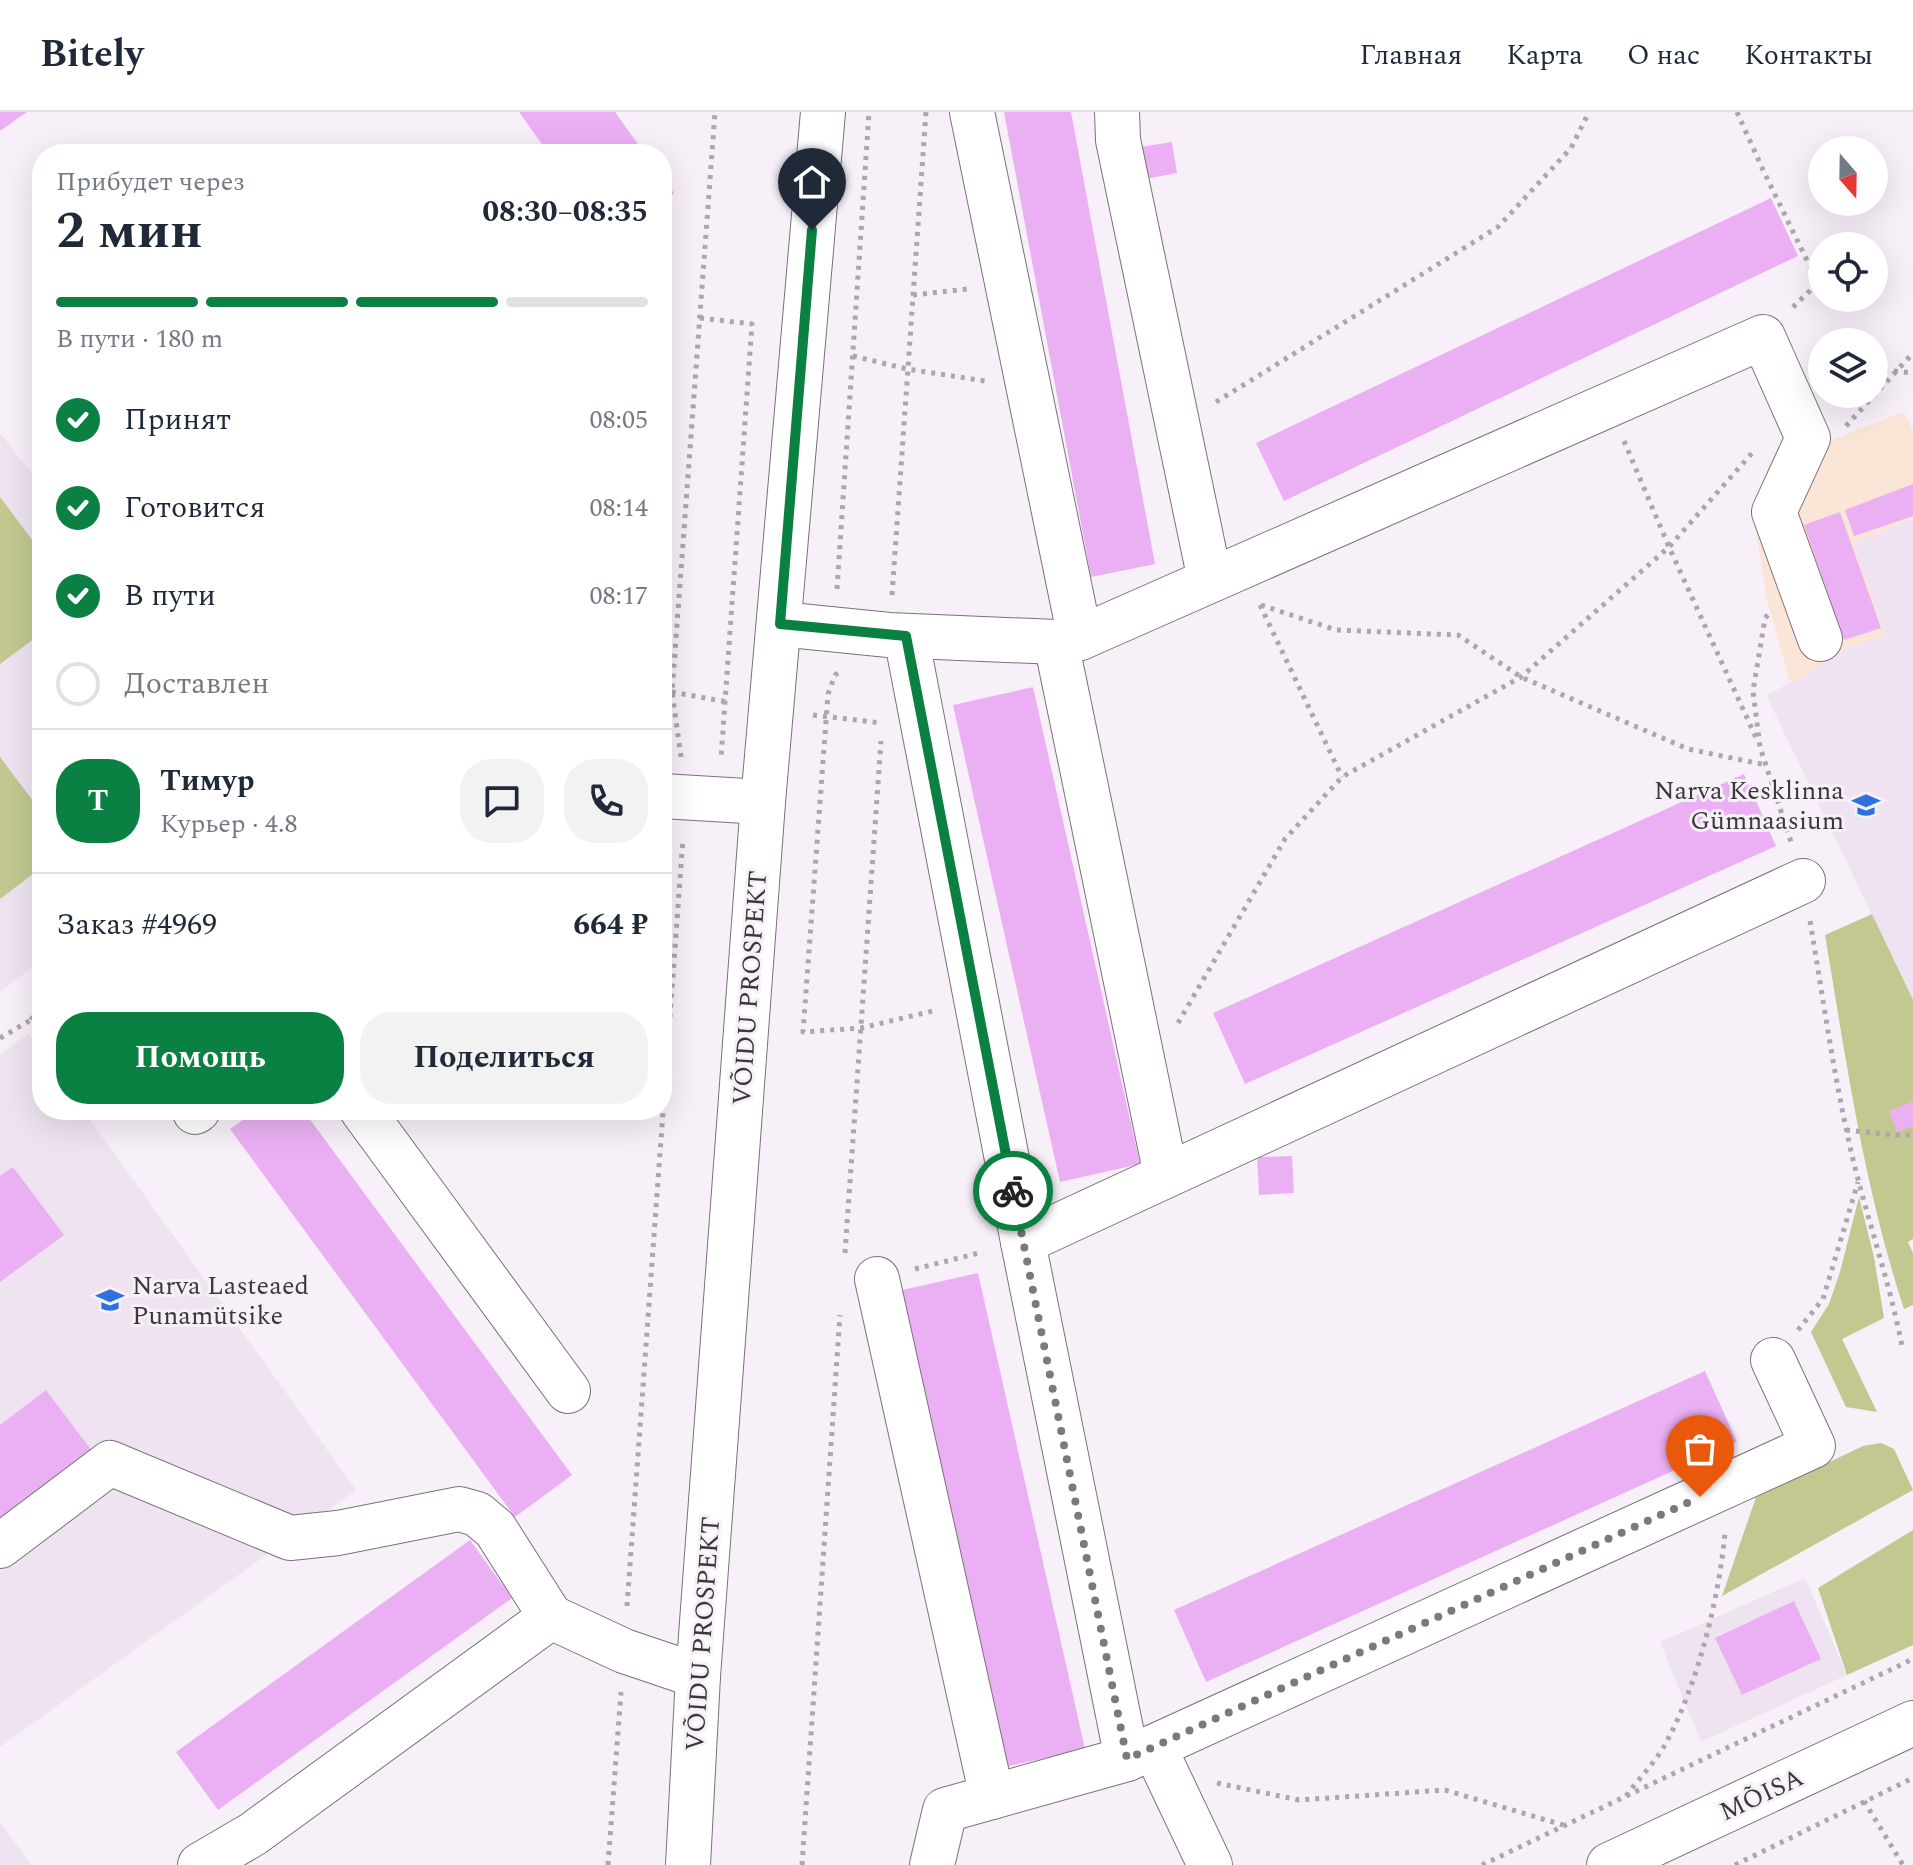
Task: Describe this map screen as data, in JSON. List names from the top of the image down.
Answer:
{
  "streets": {
    "street": ["VÕIDU PROSPEKT", "MÕISA"]
  },
  "places": {
    "school or university": ["Narva Kesklinna Gümnaasium", "Narva Lasteaed Punamütsike"]
  },
  "north": "bottom",
  "page": {
    "header": "Bitely",
    "nav": [
      "Главная",
      "Карта",
      "О нас",
      "Контакты"
    ],
    "heading": ["2 мин", "Прибудет через", "08:30–08:35"],
    "panel": [
      "Тимур",
      "Курьер · 4.8",
      "Заказ #4969",
      "664 ₽"
    ],
    "bar": "В пути · 180 m",
    "list": [
      ["Принят", "08:05"],
      ["Готовится", "08:14"],
      ["В пути", "08:17"],
      "Доставлен"
    ],
    "round": "Т",
    "buttons": ["Помощь", "Поделиться"]
  }
}
